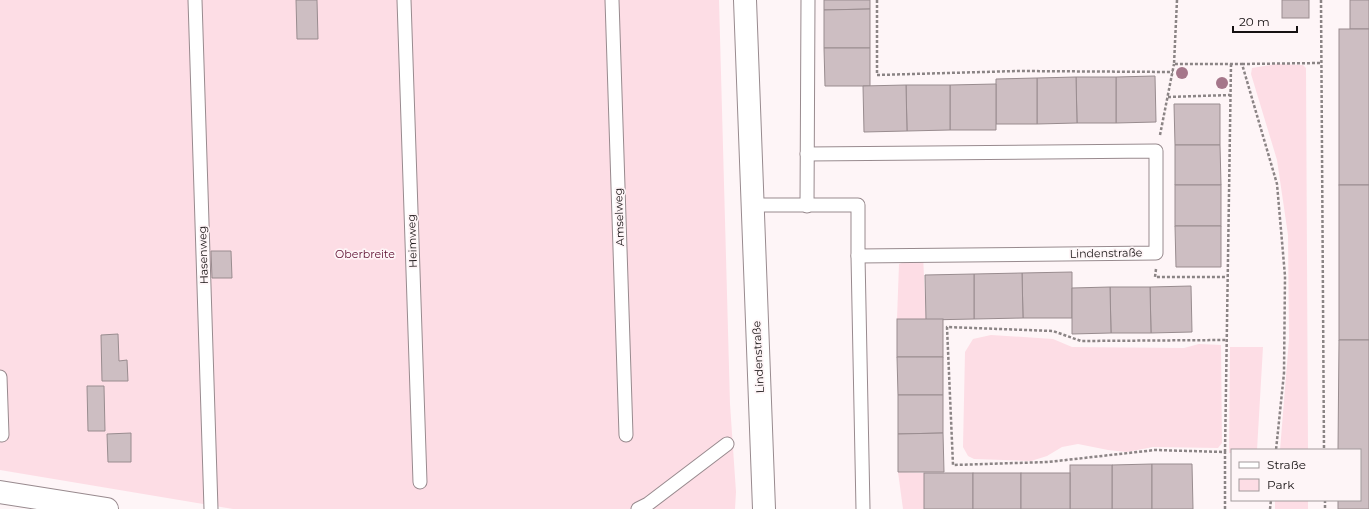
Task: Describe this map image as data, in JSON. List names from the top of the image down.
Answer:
{
  "streets": {
    "street": ["Lindenstraße"],
    "lane": ["Amselweg", "Heimweg", "Hasenweg"]
  },
  "parks": ["Oberbreite"],
  "legend": ["Straße", "Park"],
  "scale_bar": "20 m"
}
